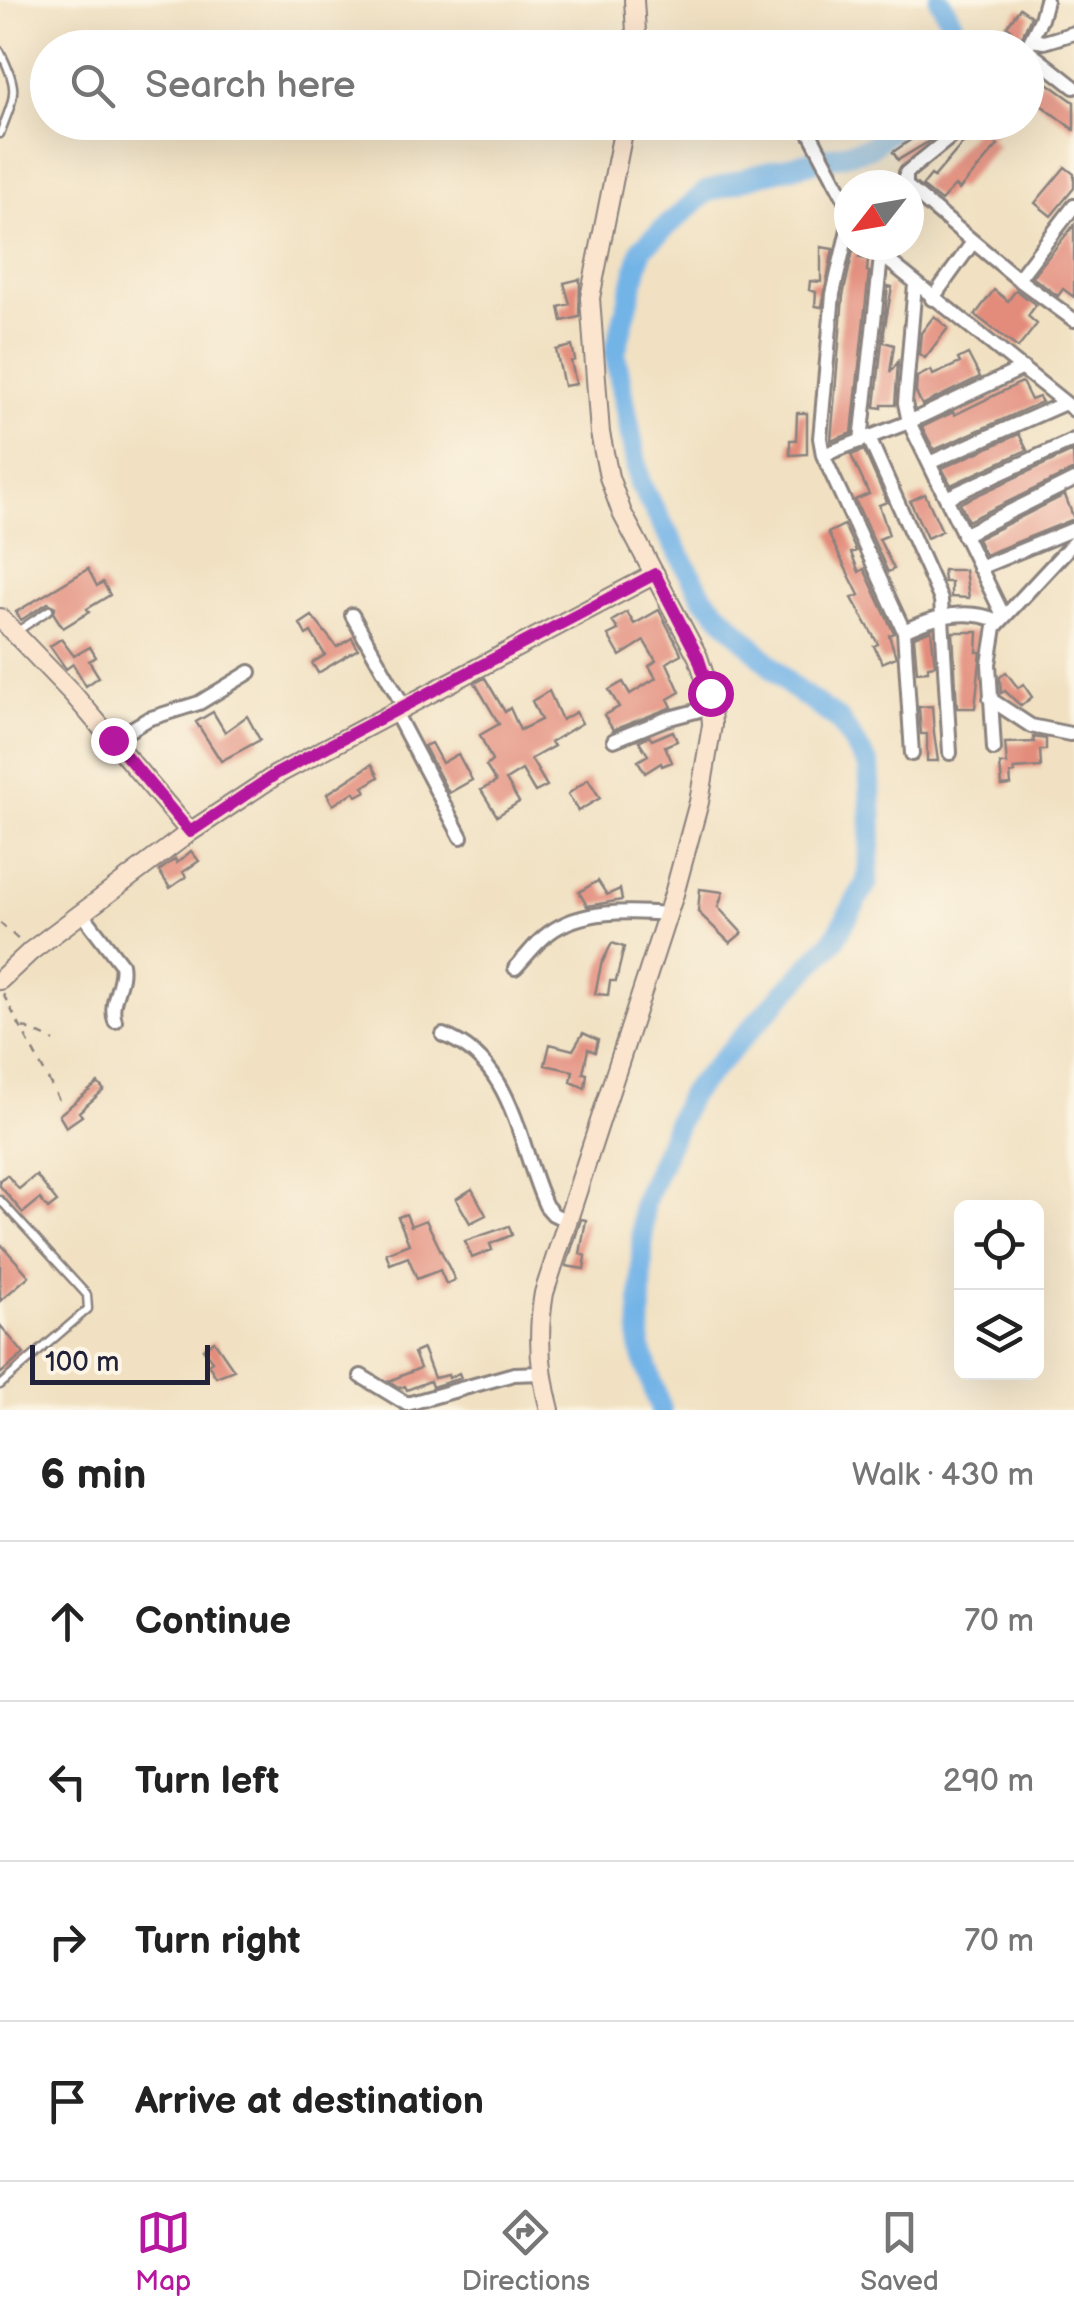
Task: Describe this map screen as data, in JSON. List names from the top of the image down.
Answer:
{
  "scale_bar": "100 m",
  "north": "bottom left",
  "page": {
    "search": "Search here",
    "scale": "100 m",
    "heading": ["6 min", "Walk · 430 m"],
    "list": [
      ["Continue", "70 m"],
      ["Turn left", "290 m"],
      ["Turn right", "70 m"],
      "Arrive at destination"
    ],
    "nav": ["Map", "Directions", "Saved"]
  }
}
